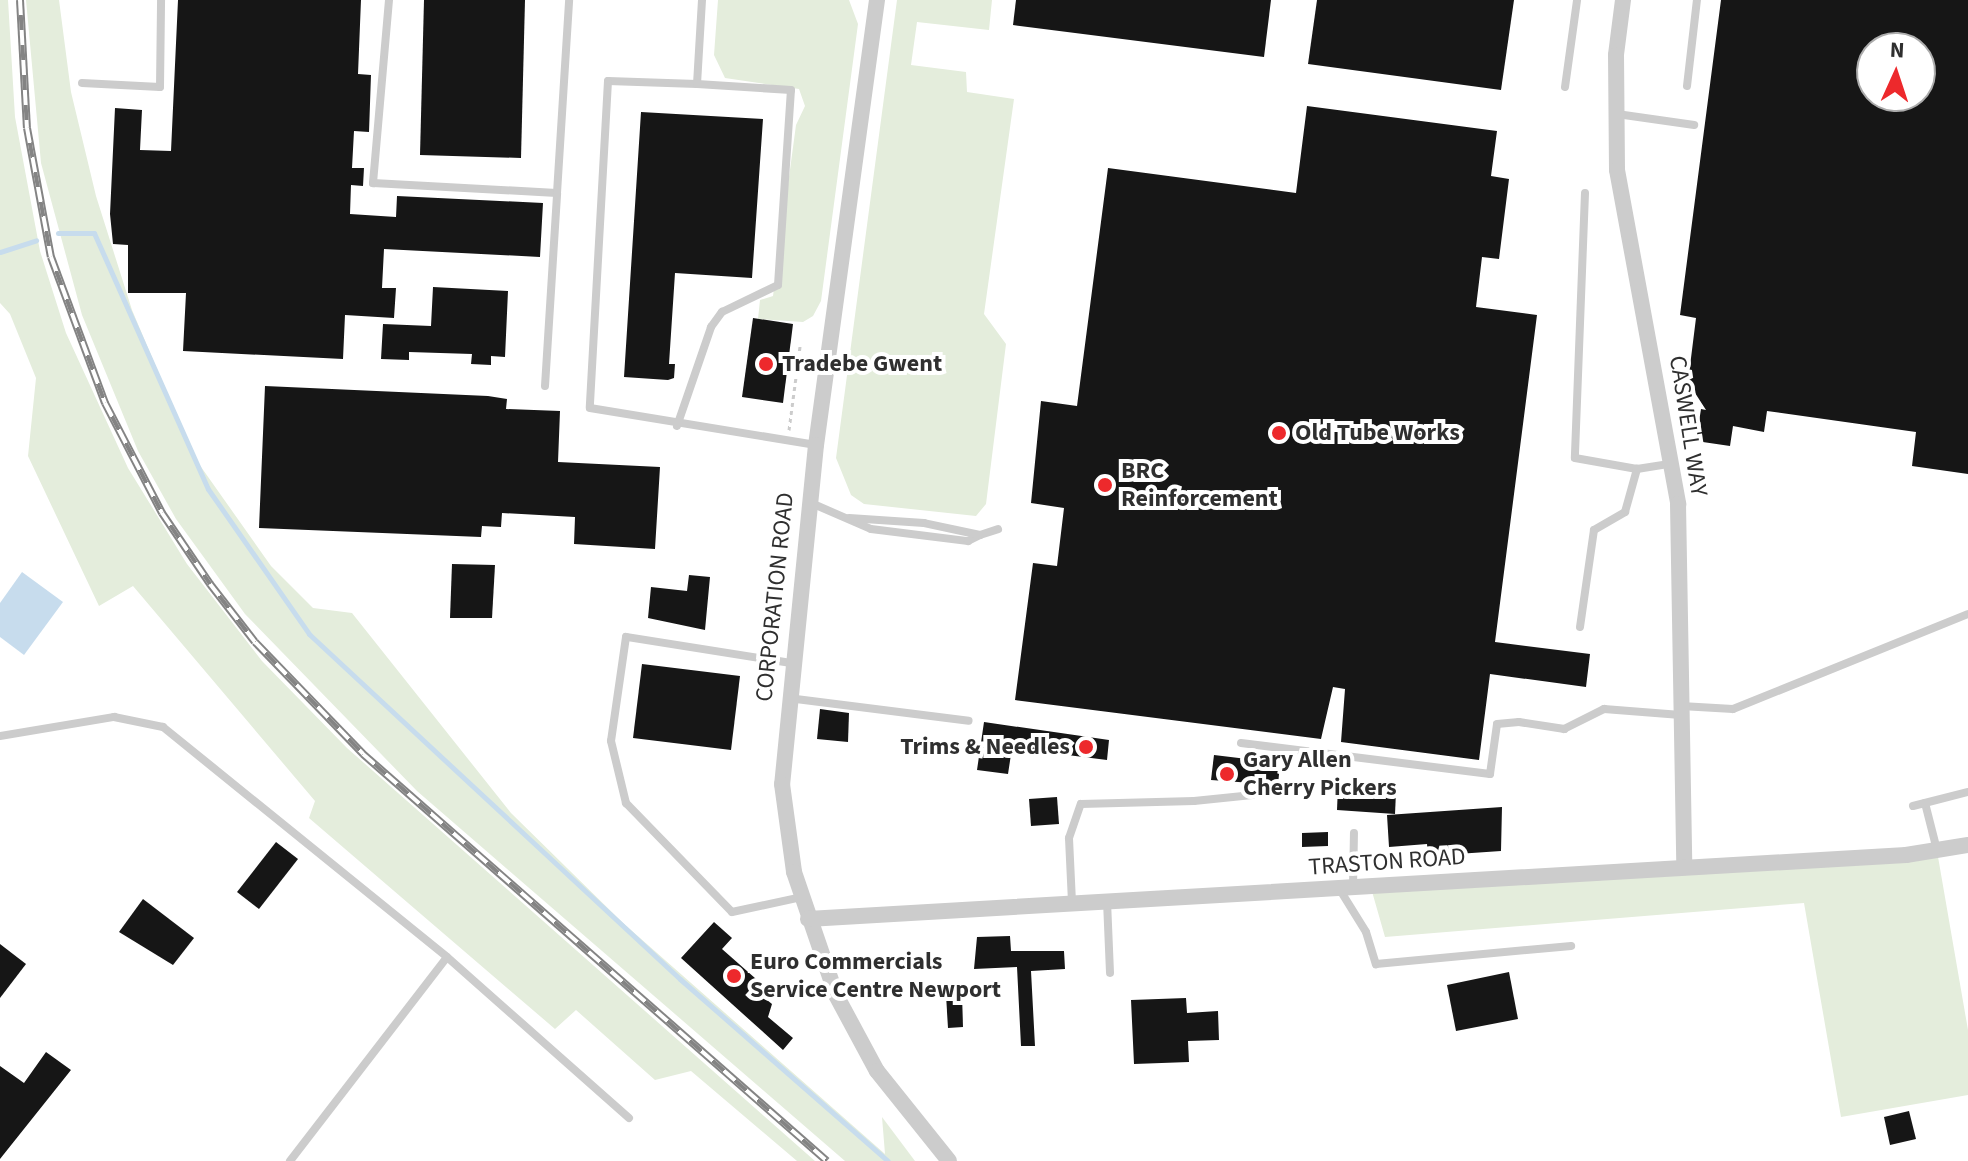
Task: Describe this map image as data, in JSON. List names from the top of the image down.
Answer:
{
  "streets": {
    "street": ["CASWELL WAY", "CORPORATION ROAD", "TRASTON ROAD"]
  },
  "crossings": [
    ["CASWELL WAY", "TRASTON ROAD"],
    ["CORPORATION ROAD", "TRASTON ROAD"]
  ],
  "places": [
    "Tradebe Gwent",
    "Old Tube Works",
    "BRC Reinforcement",
    "Trims & Needles",
    "Gary Allen Cherry Pickers",
    "Euro Commercials Service Centre Newport"
  ],
  "north": "top"
}
